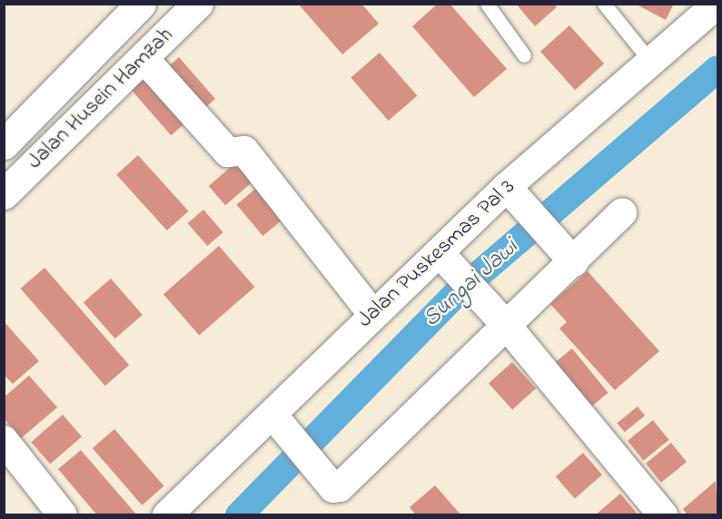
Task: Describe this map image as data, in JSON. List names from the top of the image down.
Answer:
{
  "streets": {
    "street": ["Jalan Husein Hamzah", "Jalan Puskesmas Pal 3"]
  },
  "water": ["Sungai Jawi"]
}
